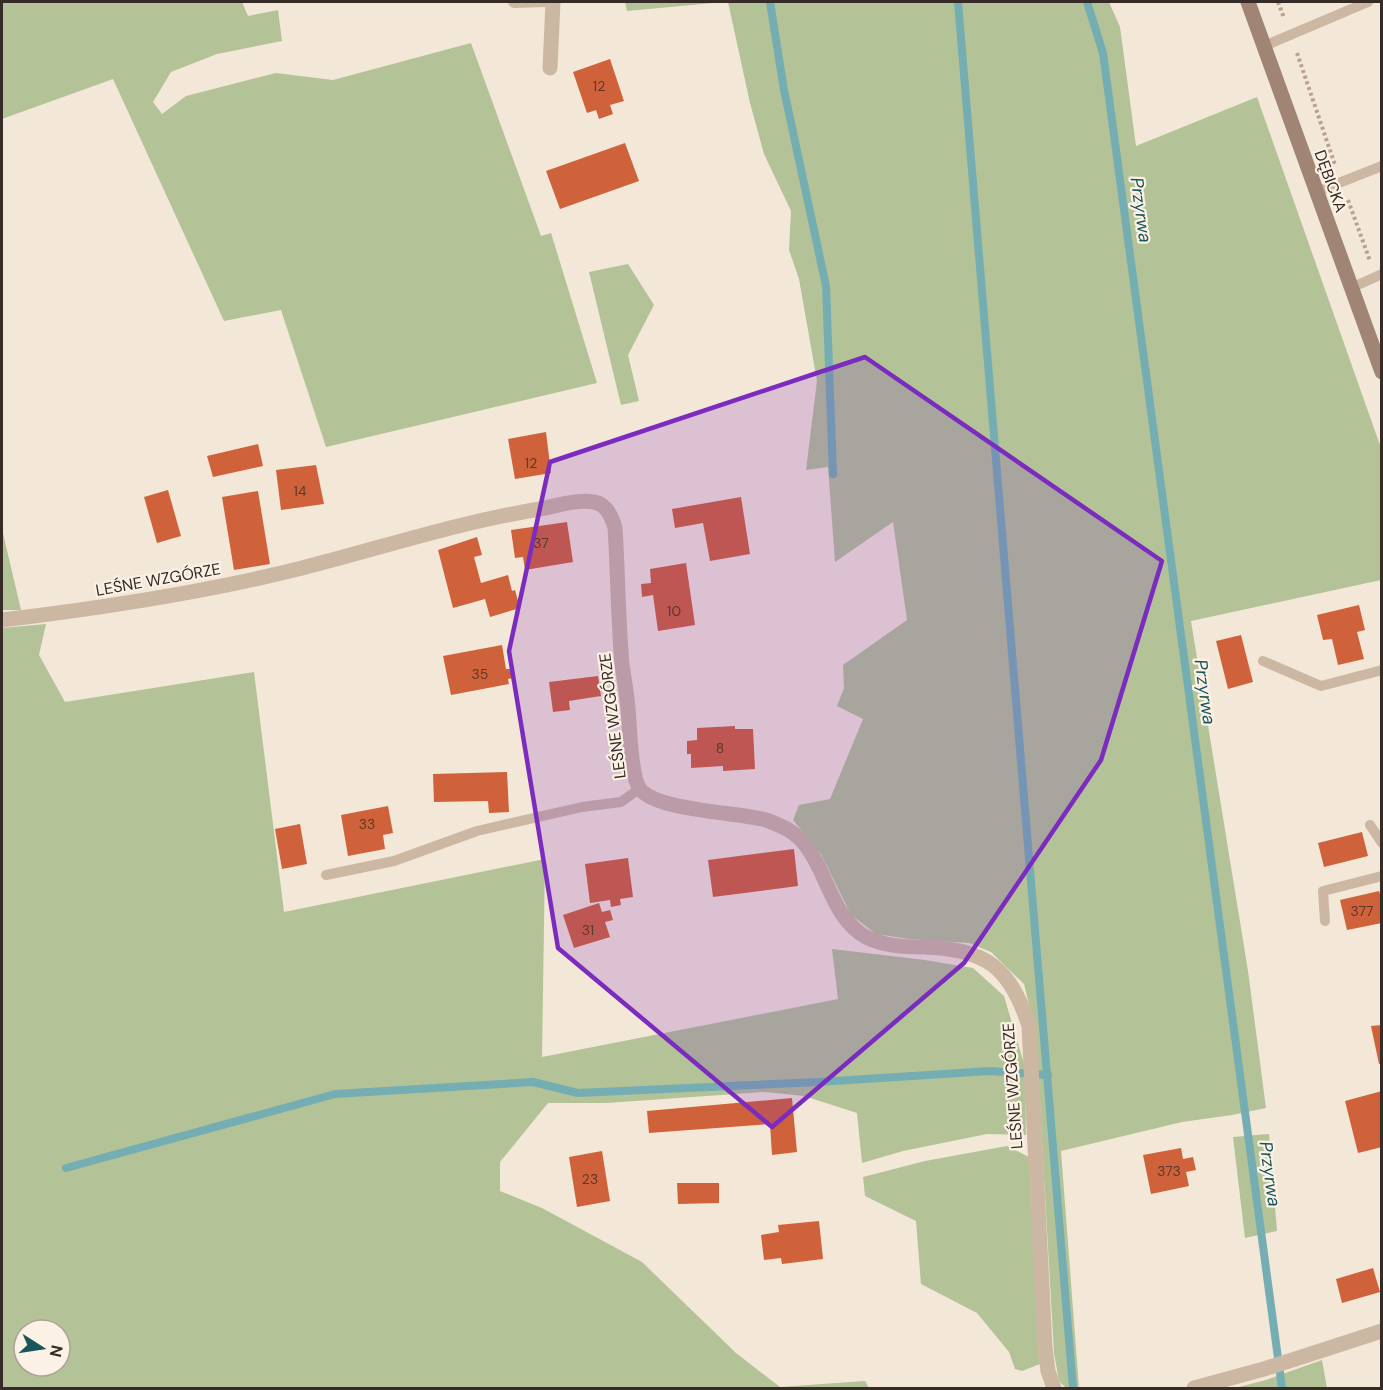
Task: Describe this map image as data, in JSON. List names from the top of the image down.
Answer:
{
  "streets": {
    "street": ["DĘBICKA", "LEŚNE WZGÓRZE"]
  },
  "water": ["Przyrwa"],
  "house_numbers": [
    "12",
    "12",
    "14",
    "37",
    "10",
    "35",
    "8",
    "33",
    "377",
    "31",
    "373",
    "23"
  ],
  "north": "right"
}
